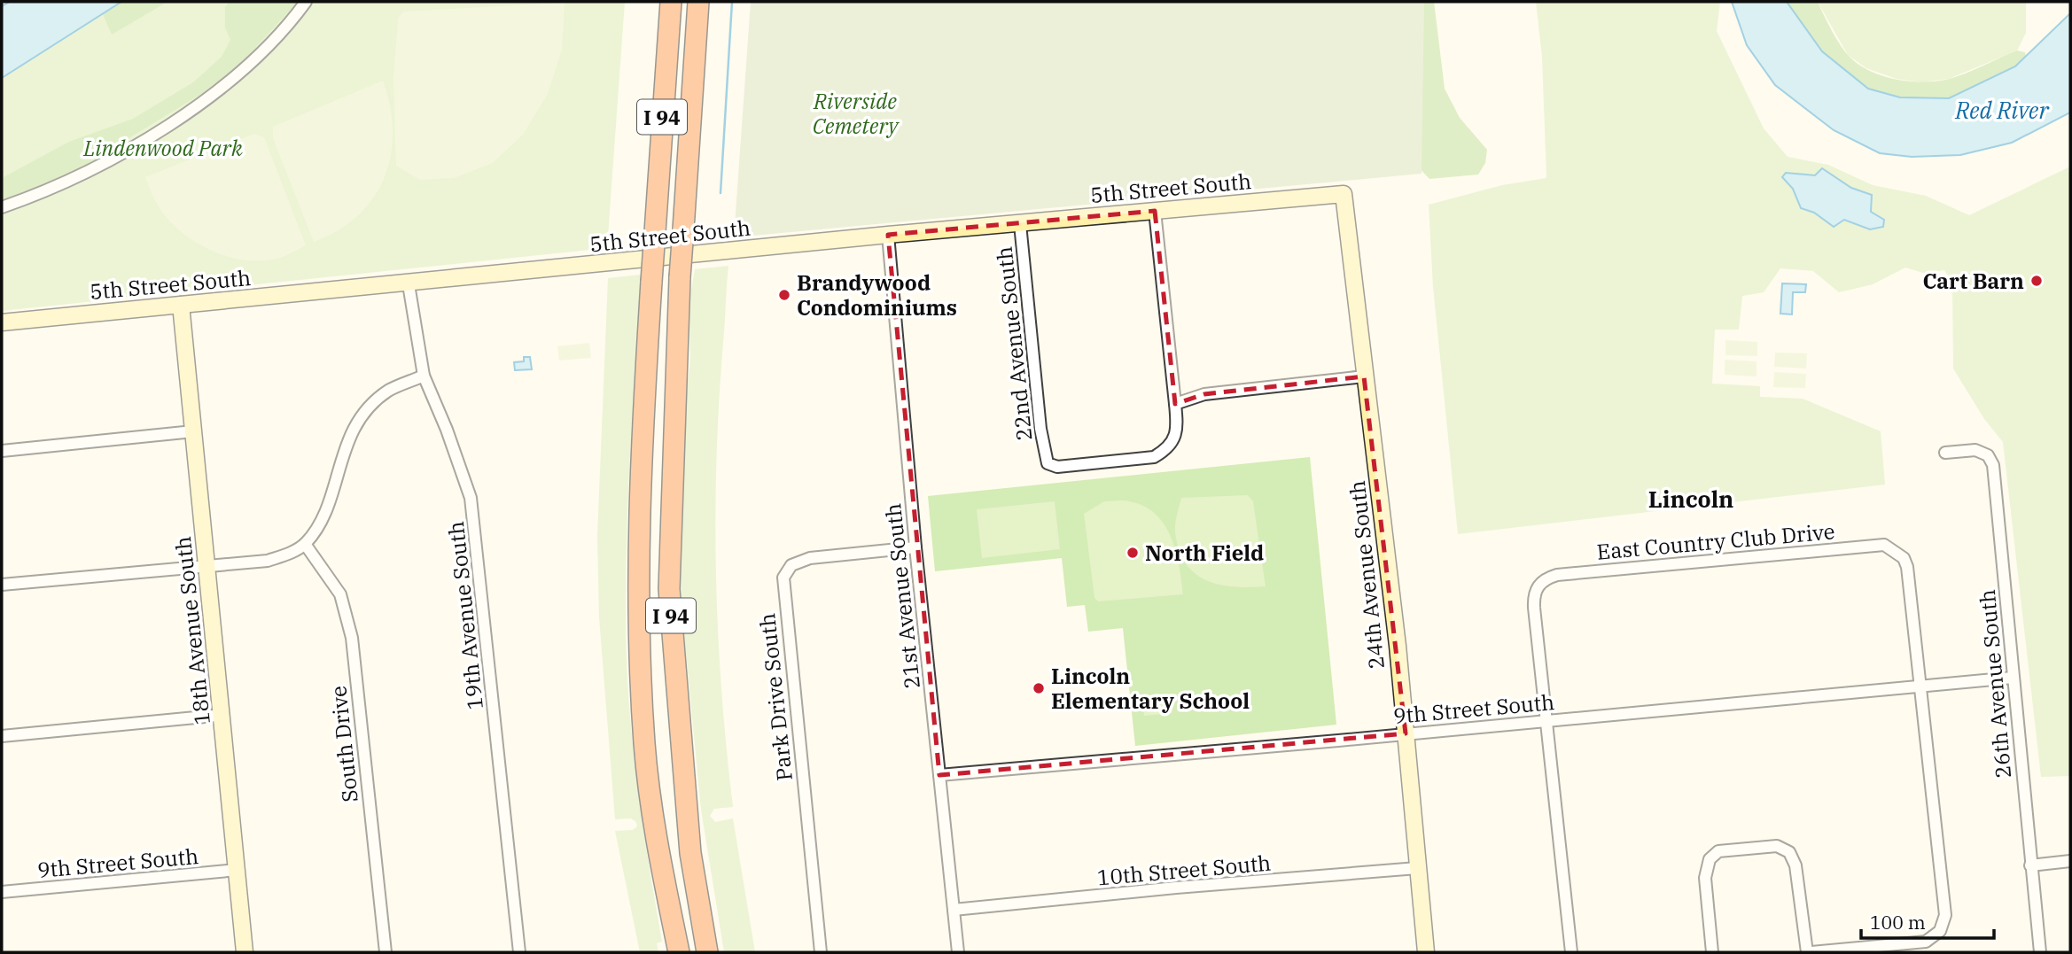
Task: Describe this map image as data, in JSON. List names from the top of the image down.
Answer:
{
  "streets": {
    "highway": ["I 94"],
    "street": [
      "5th Street South",
      "22nd Avenue South",
      "East Country Club Drive",
      "24th Avenue South",
      "21st Avenue South",
      "19th Avenue South",
      "18th Avenue South",
      "26th Avenue South",
      "Park Drive South",
      "9th Street South",
      "South Drive",
      "10th Street South"
    ]
  },
  "crossings": [
    ["5th Street South", "22nd Avenue South"],
    ["5th Street South", "24th Avenue South"],
    ["5th Street South", "21st Avenue South"],
    ["5th Street South", "19th Avenue South"],
    ["5th Street South", "18th Avenue South"],
    ["East Country Club Drive", "9th Street South"],
    ["24th Avenue South", "9th Street South"],
    ["24th Avenue South", "10th Street South"],
    ["21st Avenue South", "Park Drive South"],
    ["21st Avenue South", "9th Street South"],
    ["21st Avenue South", "10th Street South"],
    ["18th Avenue South", "9th Street South"],
    ["26th Avenue South", "9th Street South"]
  ],
  "districts": ["Lincoln"],
  "water": ["Red River"],
  "parks": ["Riverside Cemetery", "Lindenwood Park"],
  "places": [
    "Cart Barn",
    "Brandywood Condominiums",
    "North Field",
    "Lincoln Elementary School"
  ],
  "scale_bar": "100 m"
}
